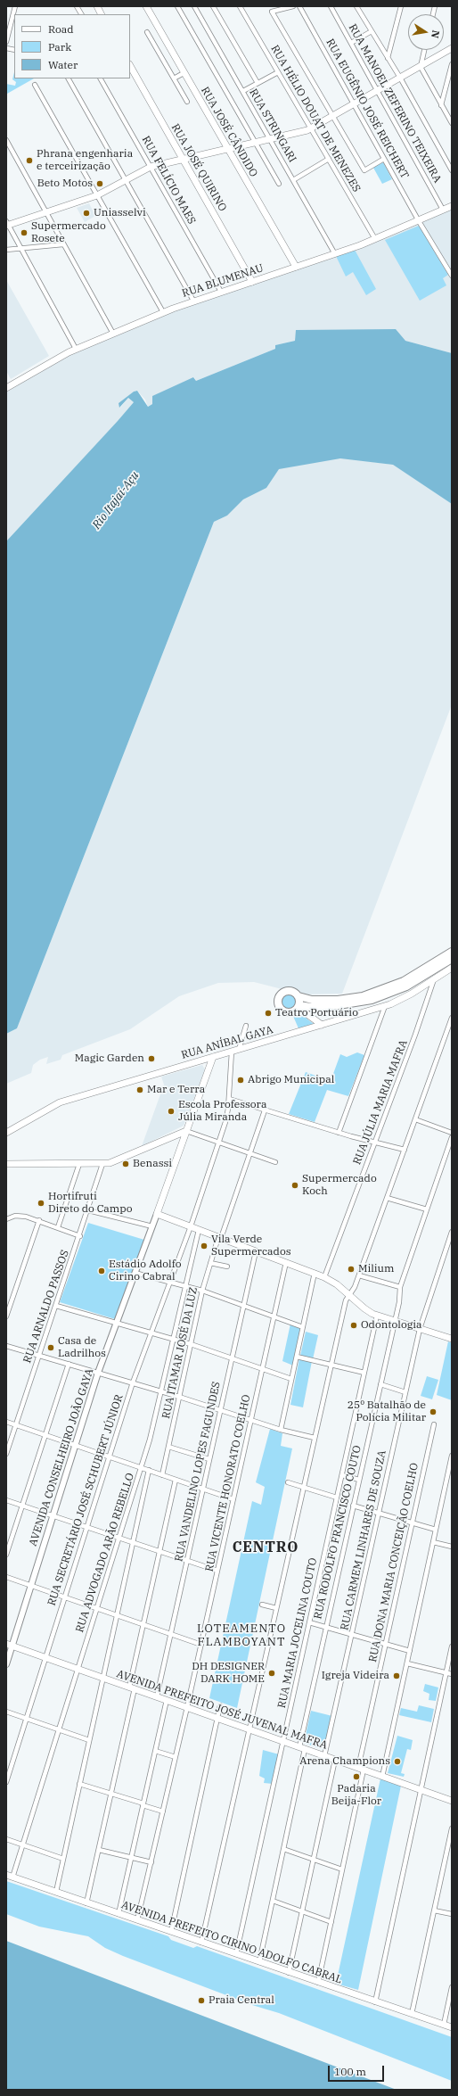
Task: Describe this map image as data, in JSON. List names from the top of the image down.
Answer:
{
  "streets": {
    "main road": [
      "RUA JOSÉ CÂNDIDO",
      "RUA JOSÉ QUIRINO",
      "RUA BLUMENAU",
      "RUA ANÍBAL GAYA",
      "AVENIDA CONSELHEIRO JOÃO GAYA",
      "AVENIDA PREFEITO JOSÉ JUVENAL MAFRA",
      "AVENIDA PREFEITO CIRINO ADOLFO CABRAL"
    ],
    "street": [
      "RUA MANOEL ZEFERINO TEIXEIRA",
      "RUA EUGÊNIO JOSÉ REICHERT",
      "RUA HÉLIO DOUAT DE MENEZES",
      "RUA STRINGARI",
      "RUA FELÍCIO MAES",
      "RUA JÚLIA MARIA MAFRA",
      "RUA ARNALDO PASSOS",
      "RUA ITAMAR JOSÉ DA LUZ",
      "RUA VANDELINO LOPES FAGUNDES",
      "RUA VICENTE HONORATO COELHO",
      "RUA SECRETÁRIO JOSÉ SCHUBERT JÚNIOR",
      "RUA RODOLFO FRANCISCO COUTO",
      "RUA CARMEM LINHARES DE SOUZA",
      "RUA ADVOGADO ARÃO REBELLO",
      "RUA DONA MARIA CONCEIÇÃO COELHO",
      "RUA MARIA JOCELINA COUTO"
    ]
  },
  "crossings": [
    ["RUA MANOEL ZEFERINO TEIXEIRA", "RUA BLUMENAU"],
    ["RUA EUGÊNIO JOSÉ REICHERT", "RUA BLUMENAU"],
    ["RUA HÉLIO DOUAT DE MENEZES", "RUA BLUMENAU"],
    ["RUA STRINGARI", "RUA BLUMENAU"],
    ["RUA JOSÉ CÂNDIDO", "RUA BLUMENAU"],
    ["RUA JOSÉ QUIRINO", "RUA BLUMENAU"],
    ["RUA FELÍCIO MAES", "RUA BLUMENAU"],
    ["RUA ANÍBAL GAYA", "RUA JÚLIA MARIA MAFRA"],
    ["RUA ANÍBAL GAYA", "AVENIDA CONSELHEIRO JOÃO GAYA"],
    ["RUA ANÍBAL GAYA", "RUA SECRETÁRIO JOSÉ SCHUBERT JÚNIOR"],
    ["AVENIDA CONSELHEIRO JOÃO GAYA", "AVENIDA PREFEITO JOSÉ JUVENAL MAFRA"],
    ["RUA VANDELINO LOPES FAGUNDES", "AVENIDA PREFEITO JOSÉ JUVENAL MAFRA"],
    ["RUA VICENTE HONORATO COELHO", "AVENIDA PREFEITO JOSÉ JUVENAL MAFRA"],
    ["RUA VICENTE HONORATO COELHO", "AVENIDA PREFEITO CIRINO ADOLFO CABRAL"],
    ["RUA SECRETÁRIO JOSÉ SCHUBERT JÚNIOR", "AVENIDA PREFEITO JOSÉ JUVENAL MAFRA"],
    ["RUA RODOLFO FRANCISCO COUTO", "AVENIDA PREFEITO JOSÉ JUVENAL MAFRA"],
    ["RUA RODOLFO FRANCISCO COUTO", "AVENIDA PREFEITO CIRINO ADOLFO CABRAL"],
    ["RUA CARMEM LINHARES DE SOUZA", "AVENIDA PREFEITO JOSÉ JUVENAL MAFRA"],
    ["RUA ADVOGADO ARÃO REBELLO", "AVENIDA PREFEITO JOSÉ JUVENAL MAFRA"],
    ["RUA ADVOGADO ARÃO REBELLO", "AVENIDA PREFEITO CIRINO ADOLFO CABRAL"],
    ["RUA DONA MARIA CONCEIÇÃO COELHO", "AVENIDA PREFEITO JOSÉ JUVENAL MAFRA"],
    ["RUA DONA MARIA CONCEIÇÃO COELHO", "AVENIDA PREFEITO CIRINO ADOLFO CABRAL"],
    ["RUA MARIA JOCELINA COUTO", "AVENIDA PREFEITO JOSÉ JUVENAL MAFRA"],
    ["RUA MARIA JOCELINA COUTO", "AVENIDA PREFEITO CIRINO ADOLFO CABRAL"]
  ],
  "districts": ["CENTRO", "LOTEAMENTO FLAMBOYANT"],
  "water": ["Rio Itajaí-Açu"],
  "places": [
    "Phrana engenharia e terceirização",
    "Beto Motos",
    "Uniasselvi",
    "Supermercado Rosete",
    "Teatro Portuário",
    "Magic Garden",
    "Abrigo Municipal",
    "Mar e Terra",
    "Escola Professora Júlia Miranda",
    "Benassi",
    "Supermercado Koch",
    "Hortifruti Direto do Campo",
    "Vila Verde Supermercados",
    "Milium",
    "Estádio Adolfo Cirino Cabral",
    "Odontologia",
    "Casa de Ladrilhos",
    "25º Batalhão de Polícia Militar",
    "DH DESIGNER DARK HOME",
    "Igreja Videira",
    "Arena Champions",
    "Padaria Beija-Flor",
    "Praia Central"
  ],
  "legend": ["Road", "Park", "Water"],
  "scale_bar": "100 m",
  "north": "right"
}
